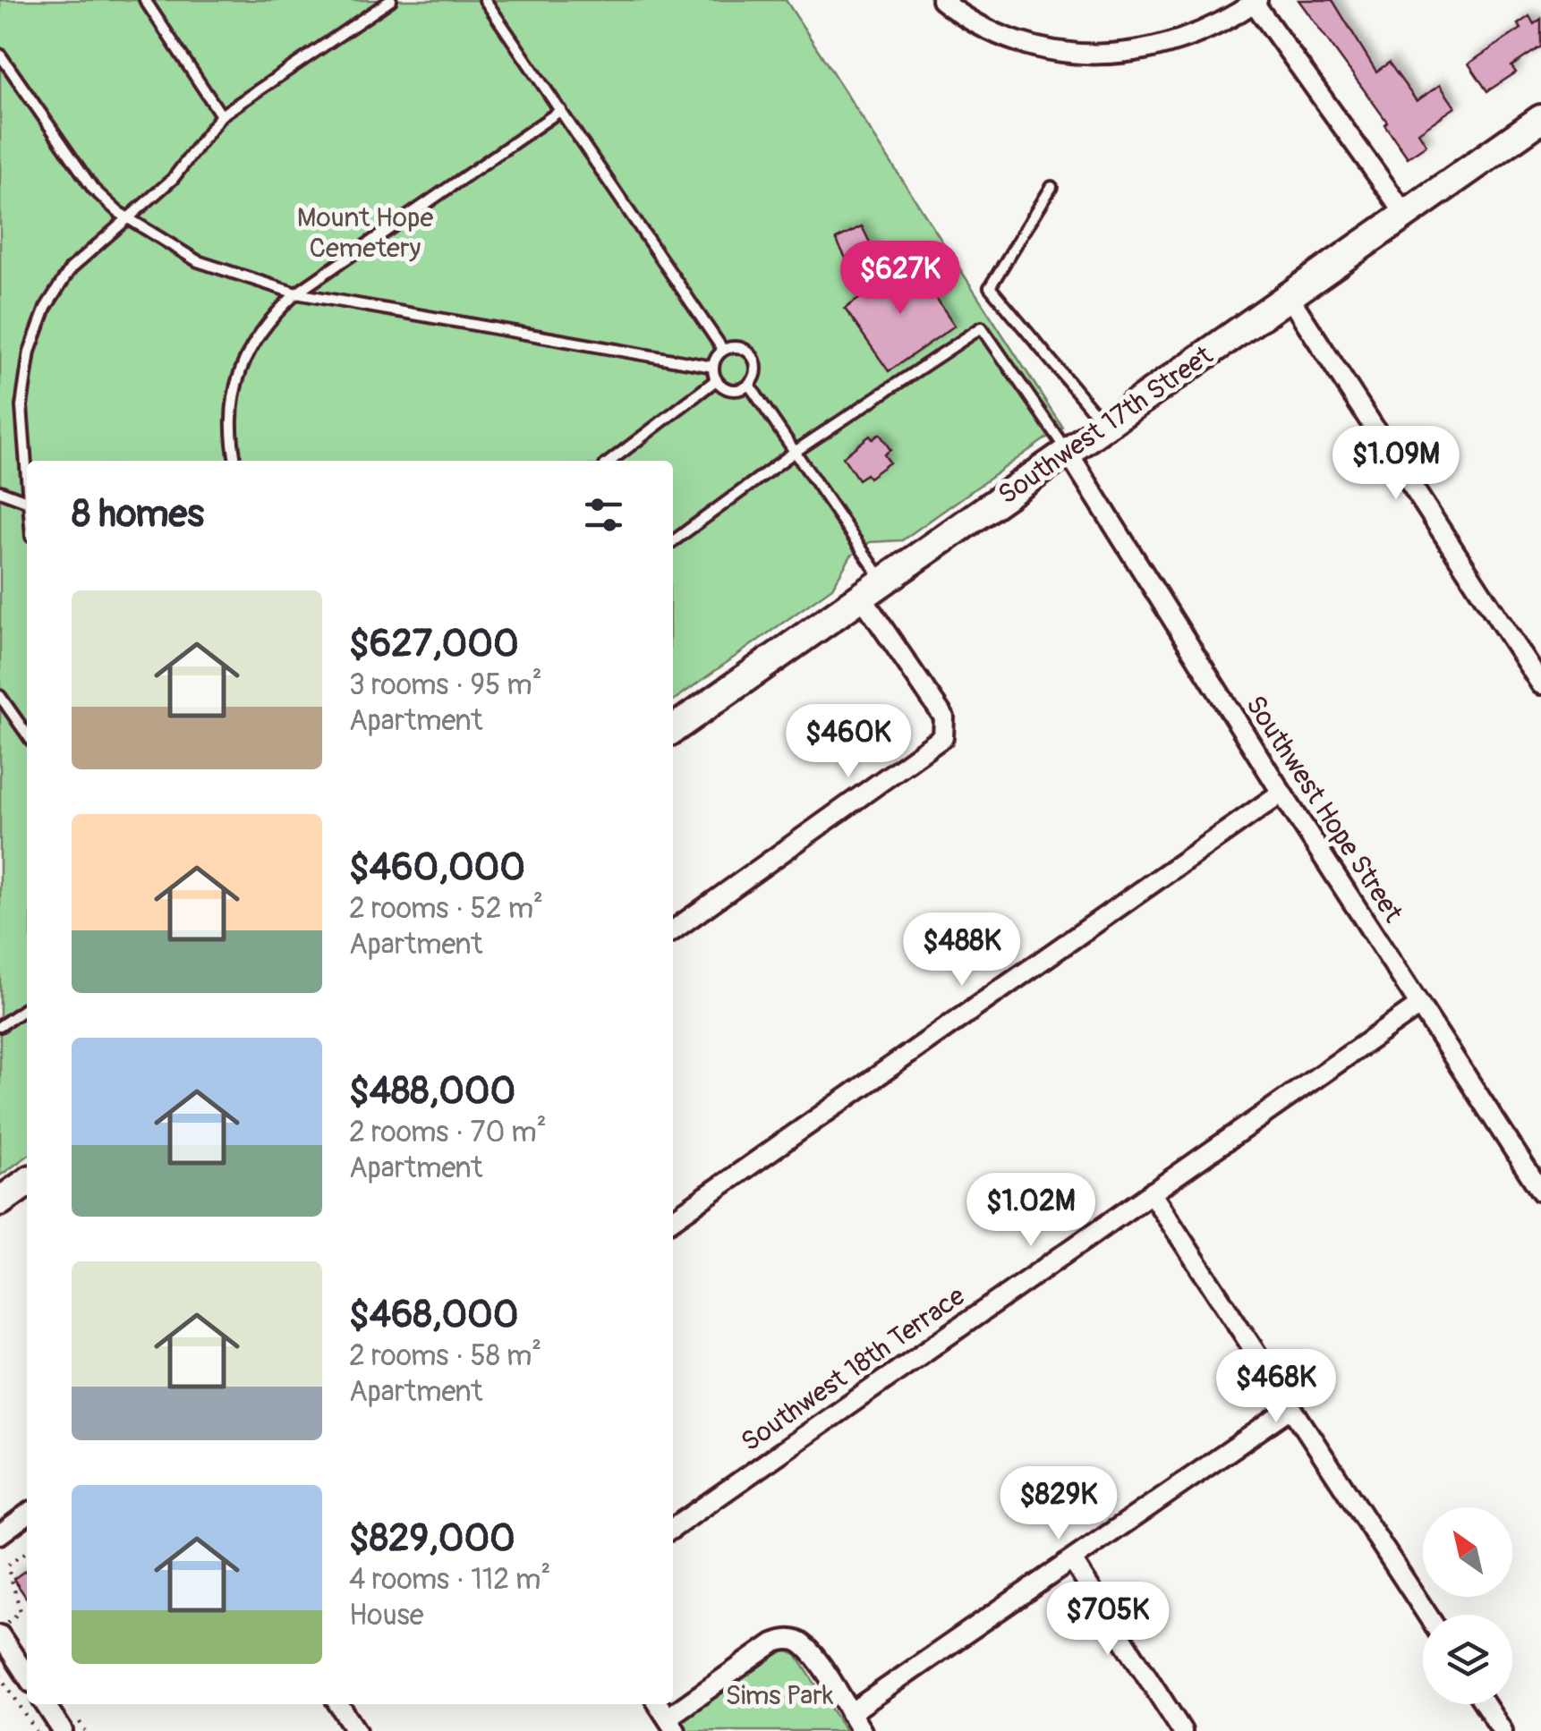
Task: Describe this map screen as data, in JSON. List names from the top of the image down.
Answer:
{
  "streets": {
    "main road": ["Southwest 17th Street"],
    "street": ["Southwest Hope Street", "Southwest 18th Terrace"]
  },
  "crossings": [
    ["Southwest 17th Street", "Southwest Hope Street"],
    ["Southwest Hope Street", "Southwest 18th Terrace"]
  ],
  "parks": ["Mount Hope Cemetery", "Sims Park"],
  "north": "top left",
  "page": {
    "price": [
      "$627K",
      "$1.09M",
      "$460K",
      "$488K",
      "$1.02M",
      "$468K",
      "$829K",
      "$705K"
    ],
    "heading": "8 homes",
    "list": [
      {
        "name": "$627,000",
        "note": "3 rooms · 95 m² · Apartment"
      },
      {
        "name": "$460,000",
        "note": "2 rooms · 52 m² · Apartment"
      },
      {
        "name": "$488,000",
        "note": "2 rooms · 70 m² · Apartment"
      },
      {
        "name": "$468,000",
        "note": "2 rooms · 58 m² · Apartment"
      },
      {
        "name": "$829,000",
        "note": "4 rooms · 112 m² · House"
      }
    ]
  }
}
